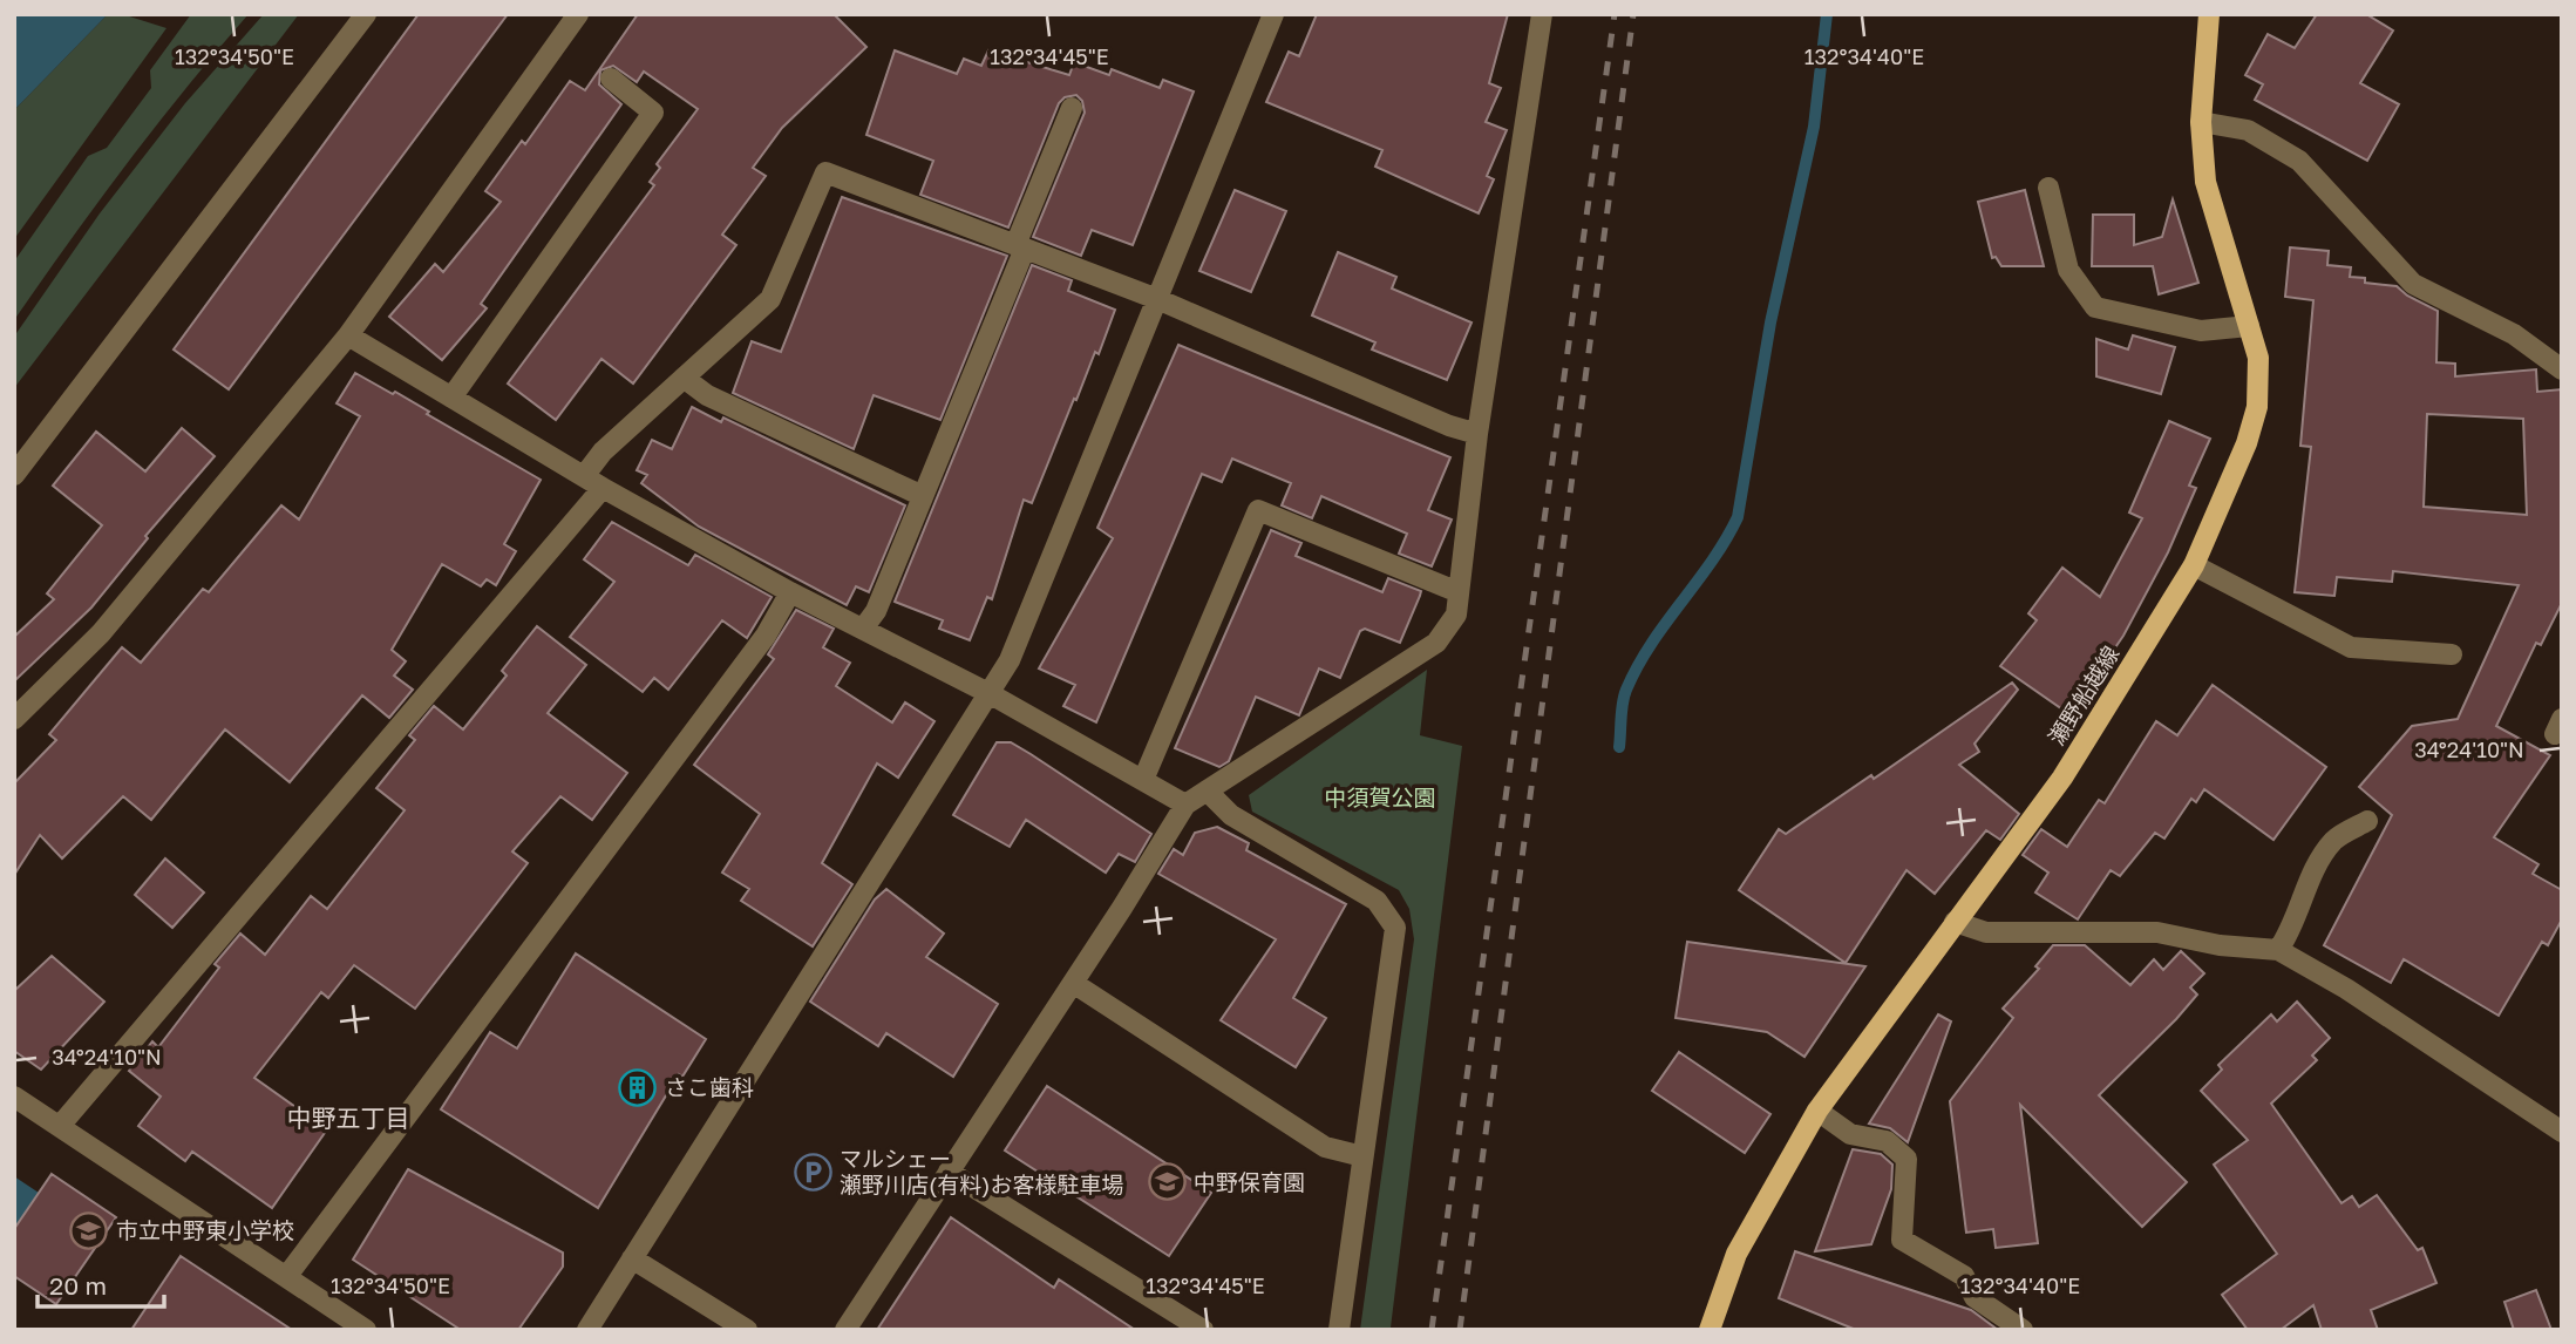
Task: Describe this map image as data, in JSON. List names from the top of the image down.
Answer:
{
  "streets": {
    "main road": ["瀬野船越線"]
  },
  "districts": ["中野五丁目"],
  "parks": ["中須賀公園"],
  "places": {
    "building": ["さこ歯科"],
    "parking": ["マルシェー 瀬野川店(有料)お客様駐車場"],
    "school or university": ["中野保育園", "市立中野東小学校"]
  },
  "scale_bar": "20 m",
  "coordinates": [
    "132°34'50\"E",
    "132°34'45\"E",
    "132°34'40\"E",
    "34°24'10\"N"
  ]
}
